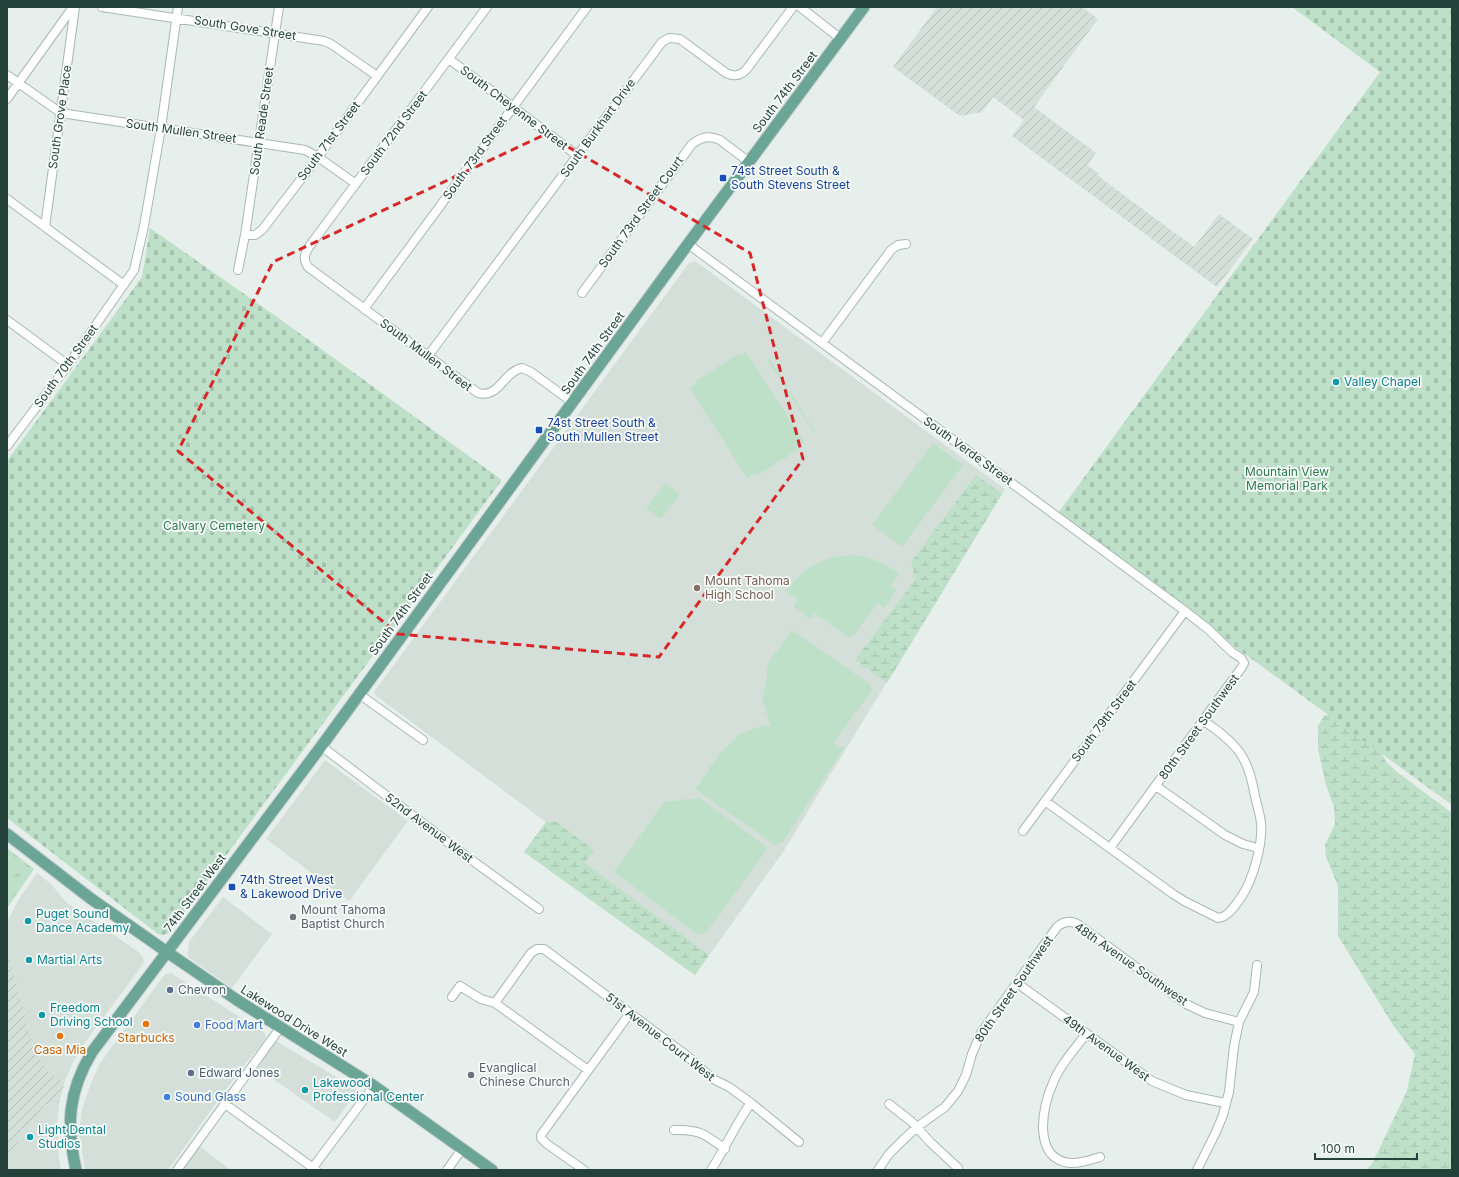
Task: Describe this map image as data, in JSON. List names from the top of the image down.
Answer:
{
  "streets": {
    "main road": ["South 74th Street", "74th Street West", "Lakewood Drive West"],
    "street": [
      "South Gove Street",
      "South Cheyenne Street",
      "South Grove Place",
      "South Reade Street",
      "South Burkhart Drive",
      "South Mullen Street",
      "South 72nd Street",
      "South 71st Street",
      "South 73rd Street",
      "South 73rd Street Court",
      "South 70th Street",
      "South Verde Street",
      "South 79th Street",
      "80th Street Southwest",
      "52nd Avenue West",
      "48th Avenue Southwest",
      "51st Avenue Court West",
      "49th Avenue West"
    ]
  },
  "crossings": [
    ["South Gove Street", "South Reade Street"],
    ["South Gove Street", "South 71st Street"],
    ["South Gove Street", "South 70th Street"],
    ["South 74th Street", "South Mullen Street"],
    ["South 74th Street", "South 73rd Street Court"],
    ["South 74th Street", "South Verde Street"],
    ["South 74th Street", "74th Street West"],
    ["South Cheyenne Street", "South Burkhart Drive"],
    ["South Cheyenne Street", "South 72nd Street"],
    ["South Cheyenne Street", "South 73rd Street"],
    ["South Grove Place", "South Mullen Street"],
    ["South Reade Street", "South Mullen Street"],
    ["South Reade Street", "South 71st Street"],
    ["South Burkhart Drive", "South Mullen Street"],
    ["South Mullen Street", "South 72nd Street"],
    ["South Mullen Street", "South 71st Street"],
    ["South Mullen Street", "South 73rd Street"],
    ["South Mullen Street", "South 70th Street"],
    ["South Verde Street", "South 79th Street"],
    ["South Verde Street", "80th Street Southwest"],
    ["80th Street Southwest", "48th Avenue Southwest"],
    ["80th Street Southwest", "49th Avenue West"],
    ["52nd Avenue West", "74th Street West"],
    ["74th Street West", "Lakewood Drive West"]
  ],
  "parks": ["Mountain View Memorial Park", "Calvary Cemetery"],
  "places": {
    "transit": ["74st Street South & South Stevens Street", "74st Street South & South Mullen Street", "74th Street West & Lakewood Drive"],
    "other": [
      "Valley Chapel",
      "Mount Tahoma High School",
      "Mount Tahoma Baptist Church",
      "Puget Sound Dance Academy",
      "Martial Arts",
      "Chevron",
      "Freedom Driving School",
      "Starbucks",
      "Food Mart",
      "Casa Mia",
      "Edward Jones",
      "Evanglical Chinese Church",
      "Lakewood Professional Center",
      "Sound Glass",
      "Light Dental Studios"
    ]
  },
  "scale_bar": "100 m"
}
